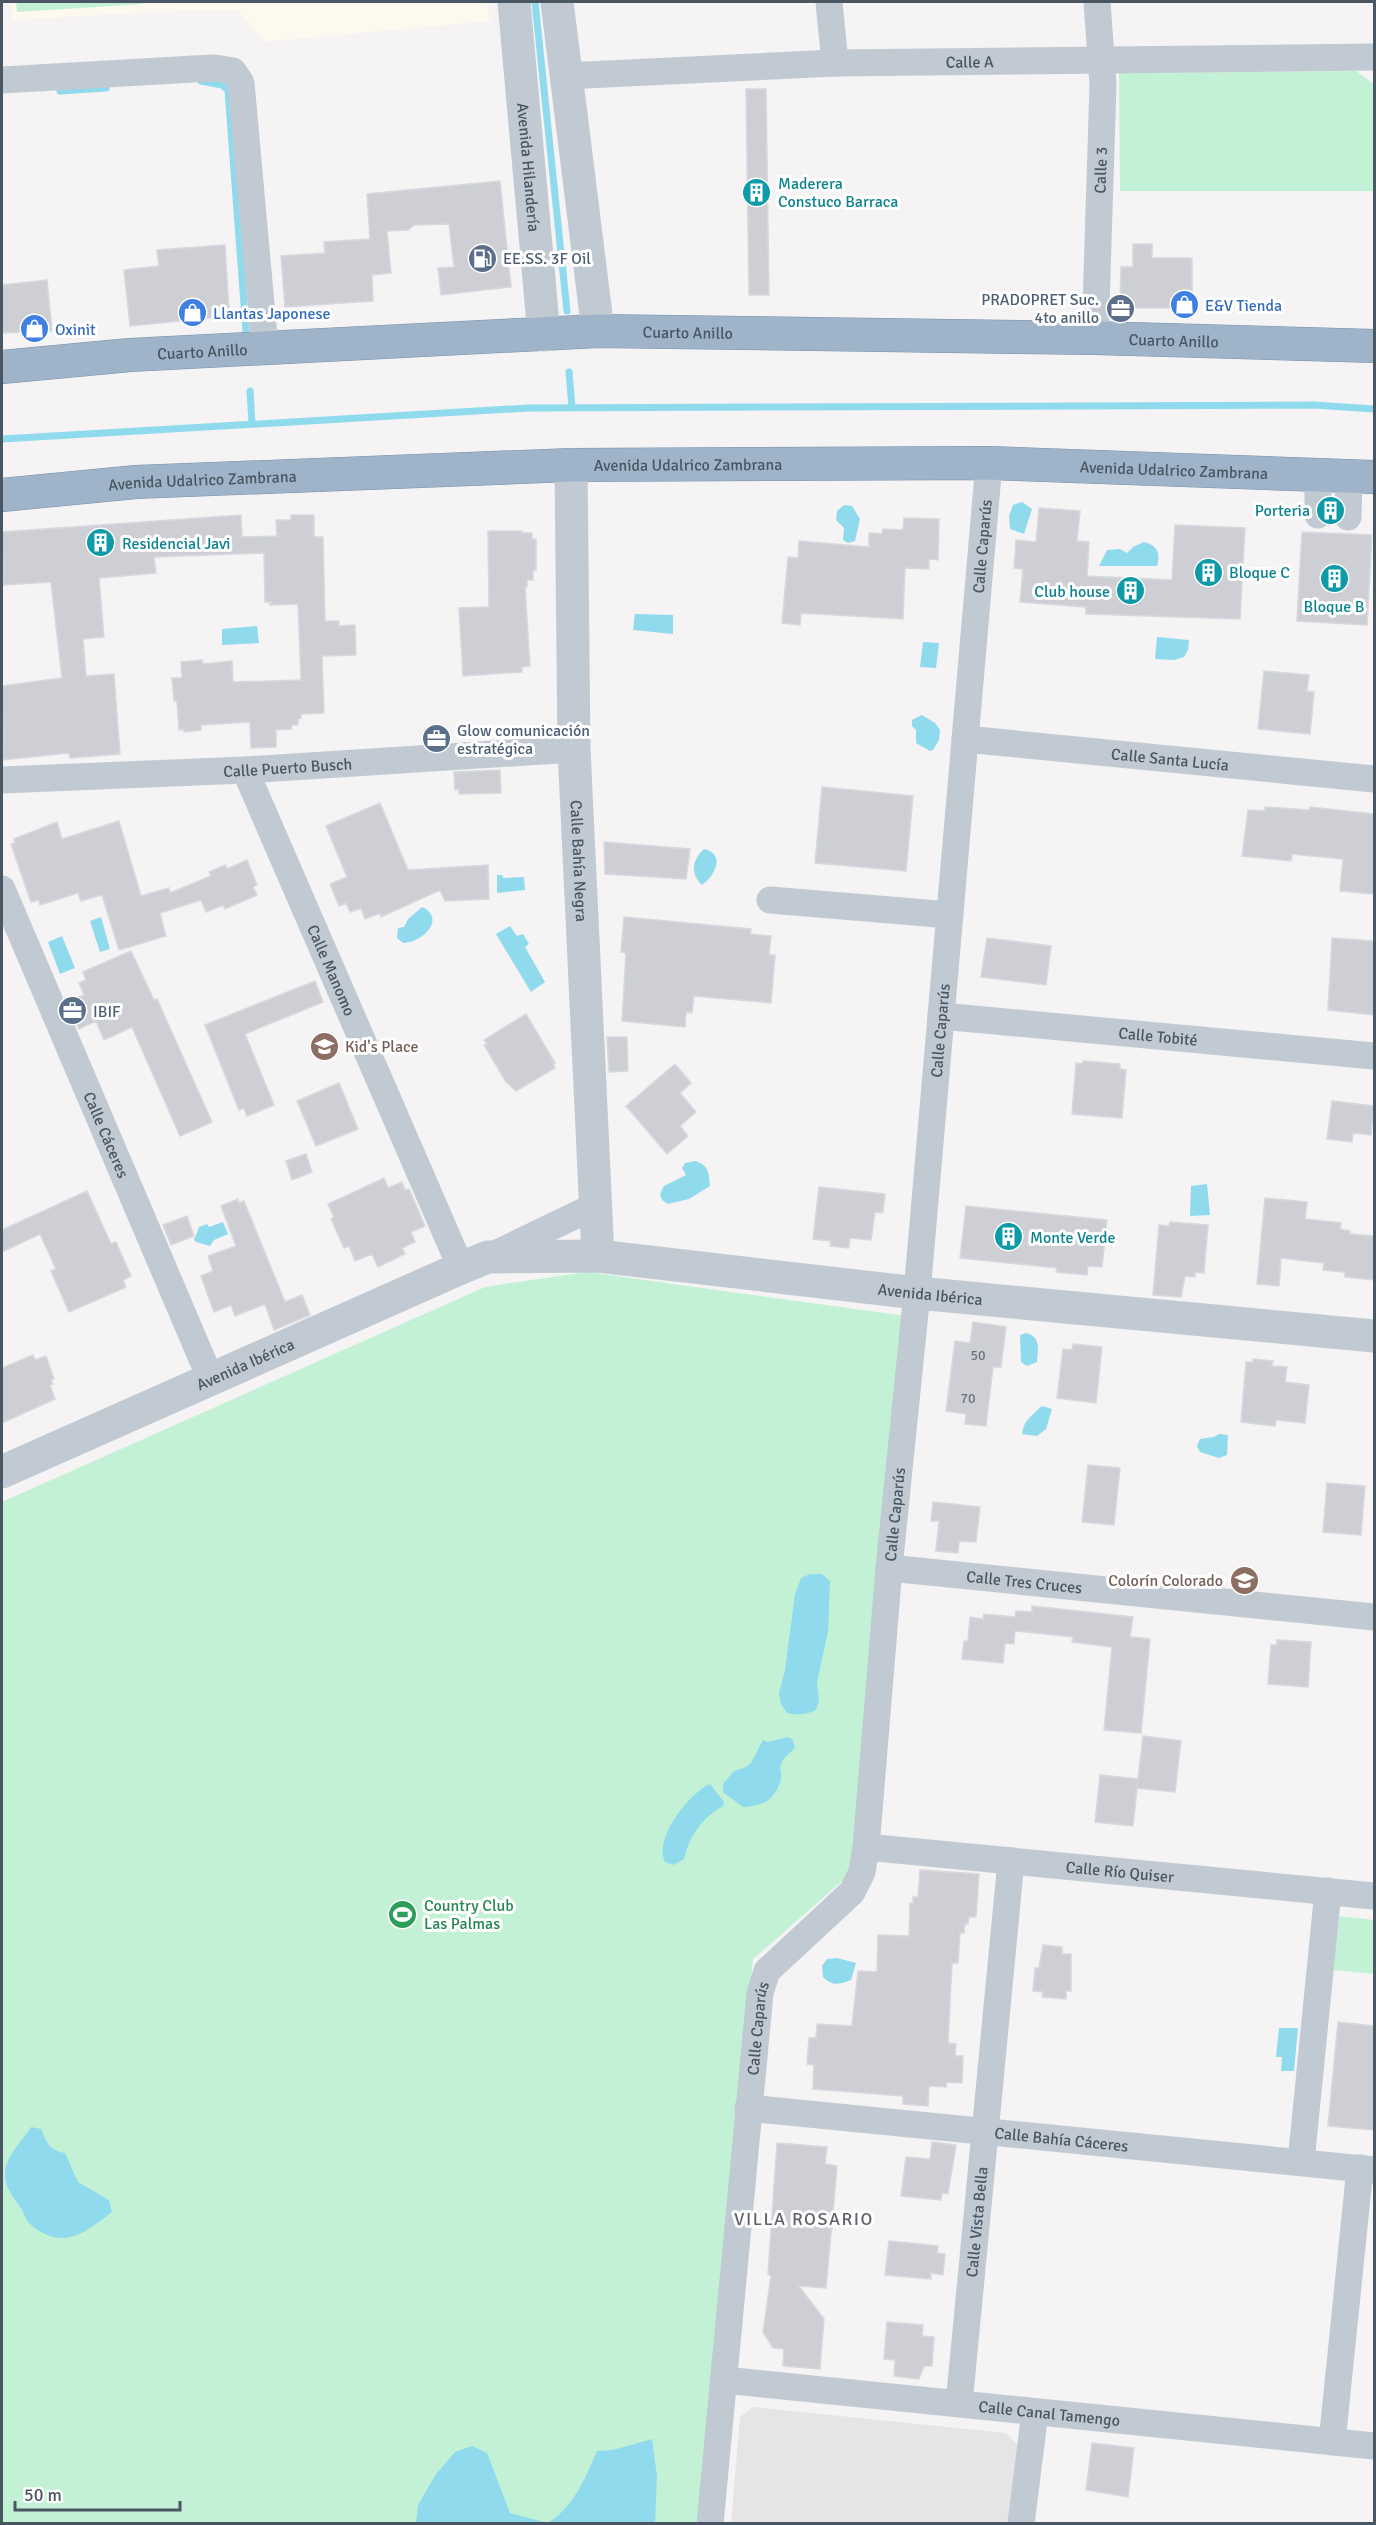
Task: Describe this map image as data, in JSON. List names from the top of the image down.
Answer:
{
  "streets": {
    "highway": ["Cuarto Anillo", "Avenida Udalrico Zambrana"],
    "street": [
      "Calle A",
      "Avenida Hilandería",
      "Calle 3",
      "Calle Caparús",
      "Calle Santa Lucía",
      "Calle Puerto Busch",
      "Calle Bahía Negra",
      "Calle Manomo",
      "Calle Tobité",
      "Calle Cáceres",
      "Avenida Ibérica",
      "Calle Tres Cruces",
      "Calle Río Quiser",
      "Calle Bahía Cáceres",
      "Calle Vista Bella",
      "Calle Canal Tamengo"
    ]
  },
  "crossings": [
    ["Calle A", "Calle 3"],
    ["Avenida Hilandería", "Cuarto Anillo"],
    ["Calle 3", "Cuarto Anillo"],
    ["Avenida Udalrico Zambrana", "Calle Caparús"],
    ["Avenida Udalrico Zambrana", "Calle Bahía Negra"],
    ["Calle Caparús", "Calle Santa Lucía"],
    ["Calle Caparús", "Calle Tobité"],
    ["Calle Caparús", "Avenida Ibérica"],
    ["Calle Caparús", "Calle Tres Cruces"],
    ["Calle Caparús", "Calle Río Quiser"],
    ["Calle Caparús", "Calle Bahía Cáceres"],
    ["Calle Caparús", "Calle Canal Tamengo"],
    ["Calle Puerto Busch", "Calle Bahía Negra"],
    ["Calle Puerto Busch", "Calle Manomo"],
    ["Calle Bahía Negra", "Avenida Ibérica"],
    ["Calle Manomo", "Avenida Ibérica"],
    ["Calle Cáceres", "Avenida Ibérica"],
    ["Calle Río Quiser", "Calle Vista Bella"],
    ["Calle Bahía Cáceres", "Calle Vista Bella"],
    ["Calle Vista Bella", "Calle Canal Tamengo"]
  ],
  "districts": ["VILLA ROSARIO"],
  "places": {
    "building": [
      "Maderera Constuco Barraca",
      "Porteria",
      "Residencial Javi",
      "Bloque C",
      "Bloque B",
      "Club house",
      "Monte Verde"
    ],
    "fuel station": ["EE.SS. 3F Oil"],
    "shop": ["E&V Tienda", "Llantas Japonese", "Oxinit"],
    "office": ["PRADOPRET Suc. 4to anillo", "Glow comunicación estratégica", "IBIF"],
    "school or university": ["Kid's Place", "Colorín Colorado"],
    "sports": ["Country Club Las Palmas"]
  },
  "house_numbers": ["50", "70"],
  "scale_bar": "50 m"
}
